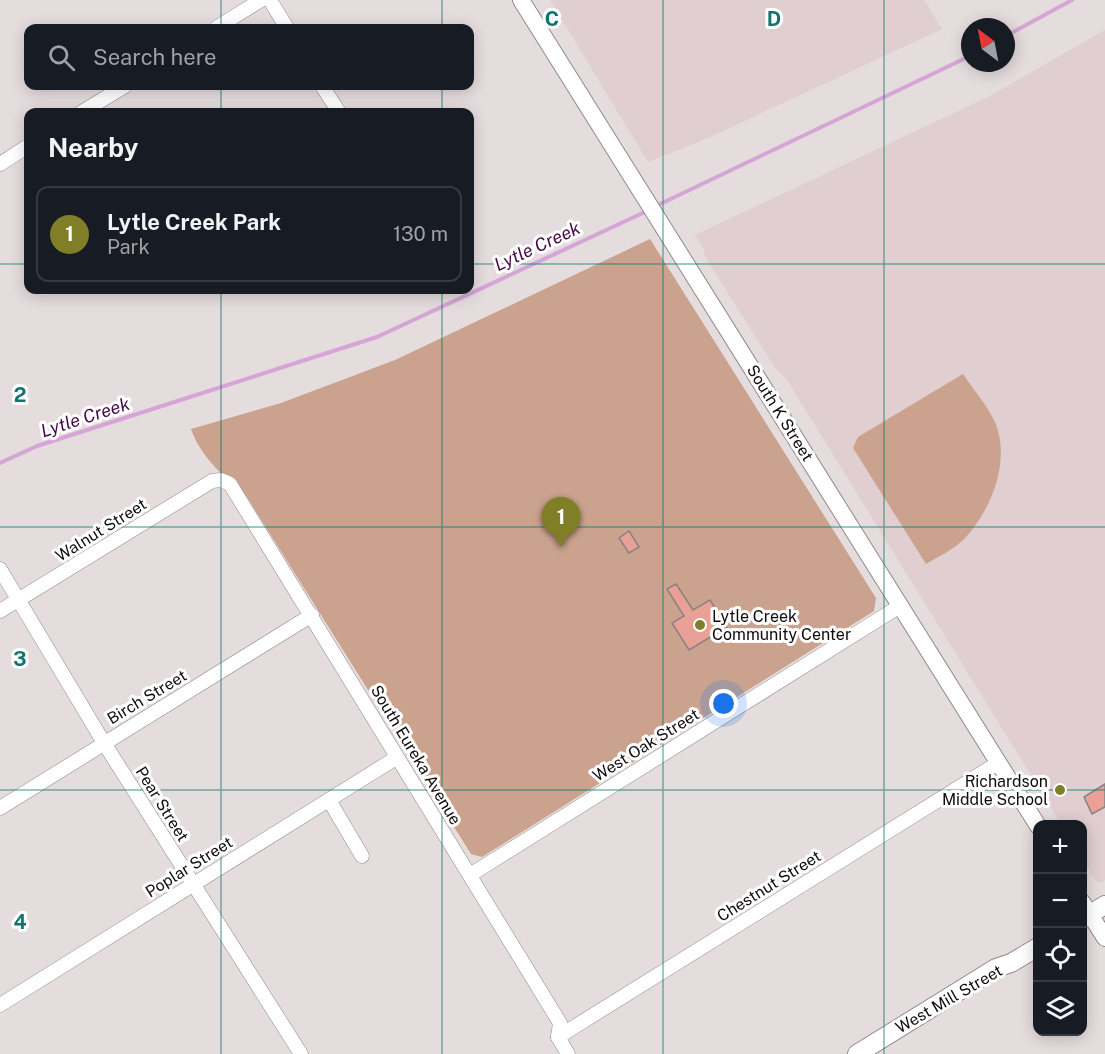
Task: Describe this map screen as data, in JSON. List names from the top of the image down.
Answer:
{
  "streets": {
    "main road": ["West Mill Street"],
    "street": [
      "South K Street",
      "Walnut Street",
      "Birch Street",
      "West Oak Street",
      "South Eureka Avenue",
      "Pear Street",
      "Poplar Street",
      "Chestnut Street"
    ]
  },
  "crossings": [
    ["South K Street", "West Oak Street"],
    ["South K Street", "Chestnut Street"],
    ["Walnut Street", "South Eureka Avenue"],
    ["Walnut Street", "Pear Street"],
    ["Birch Street", "South Eureka Avenue"],
    ["Birch Street", "Pear Street"],
    ["West Oak Street", "South Eureka Avenue"],
    ["South Eureka Avenue", "Poplar Street"],
    ["South Eureka Avenue", "Chestnut Street"],
    ["Pear Street", "Poplar Street"]
  ],
  "water": ["Lytle Creek"],
  "places": ["Lytle Creek Community Center", "Richardson Middle School"],
  "north": "top left",
  "page": {
    "search": "Search here",
    "heading": "Nearby",
    "list": [
      {
        "mark": "1",
        "name": "Lytle Creek Park",
        "note": "Park",
        "value": "130 m"
      }
    ],
    "pins": "1",
    "map_buttons": ["+", "−"]
  },
  "grid": {
    "columns": ["C", "D"],
    "rows": ["2", "3", "4"]
  }
}
